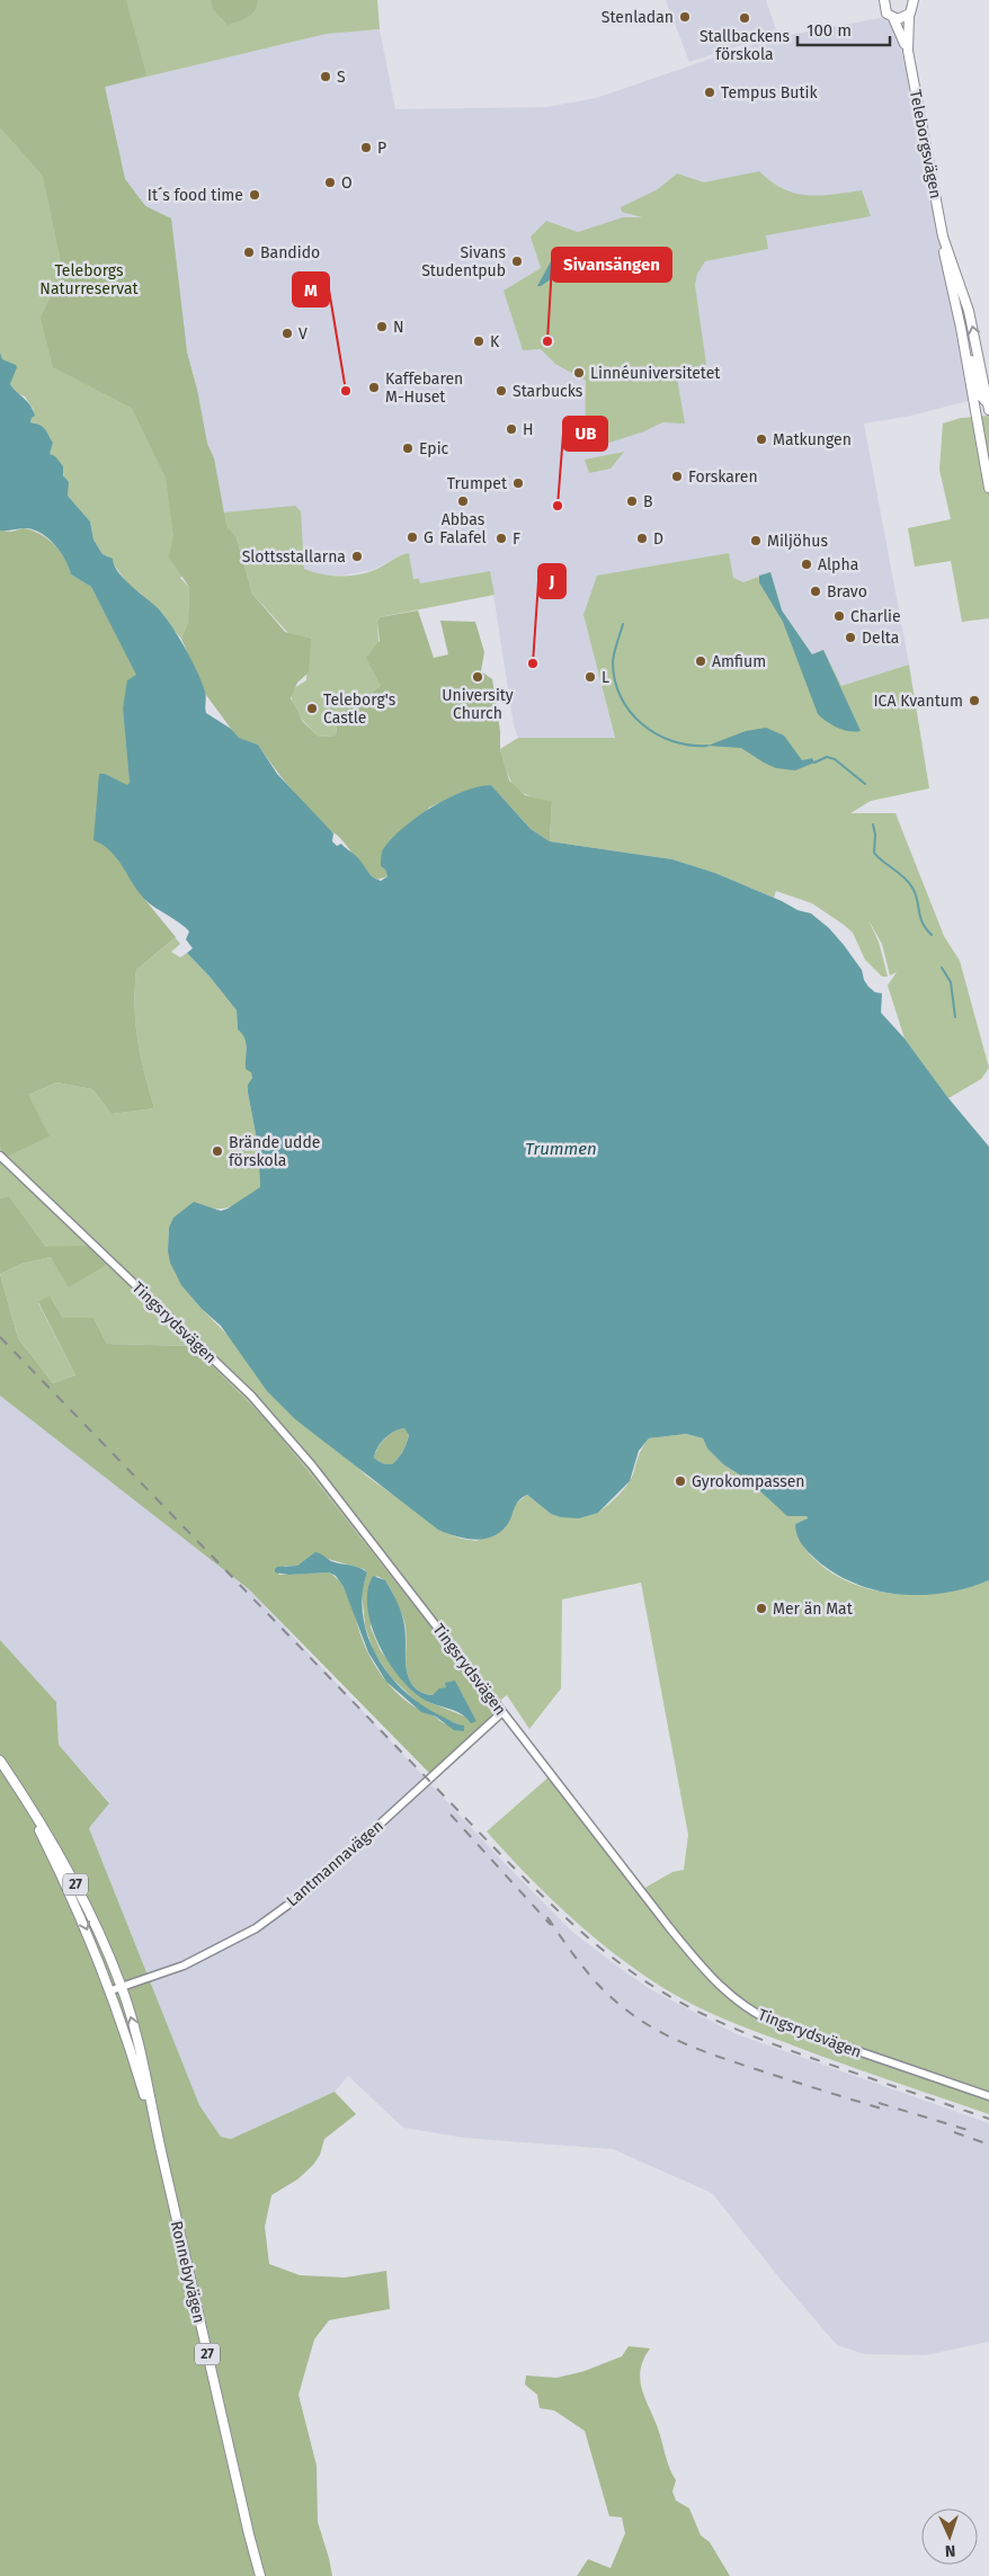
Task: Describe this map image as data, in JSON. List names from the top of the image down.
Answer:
{
  "streets": {
    "main road": ["Teleborgsvägen", "27", "Ronnebyvägen"],
    "street": ["Tingsrydsvägen", "Lantmannavägen"]
  },
  "crossings": [
    ["Tingsrydsvägen", "Lantmannavägen"],
    ["Lantmannavägen", "Ronnebyvägen"]
  ],
  "water": ["Trummen"],
  "parks": ["Teleborgs Naturreservat"],
  "places": [
    "Stenladan",
    "Stallbackens förskola",
    "S",
    "Tempus Butik",
    "P",
    "O",
    "It´s food time",
    "Bandido",
    "Sivans Studentpub",
    "N",
    "V",
    "K",
    "Sivansängen",
    "Linnéuniversitetet",
    "Kaffebaren M-Huset",
    "M",
    "Starbucks",
    "H",
    "Matkungen",
    "Epic",
    "Forskaren",
    "Trumpet",
    "Abbas Falafel",
    "B",
    "UB",
    "G",
    "F",
    "D",
    "Miljöhus",
    "Slottsstallarna",
    "Alpha",
    "Bravo",
    "Charlie",
    "Delta",
    "Amfium",
    "J",
    "University Church",
    "L",
    "ICA Kvantum",
    "Teleborg's Castle",
    "Brände udde förskola",
    "Gyrokompassen",
    "Mer än Mat"
  ],
  "scale_bar": "100 m",
  "north": "bottom"
}
